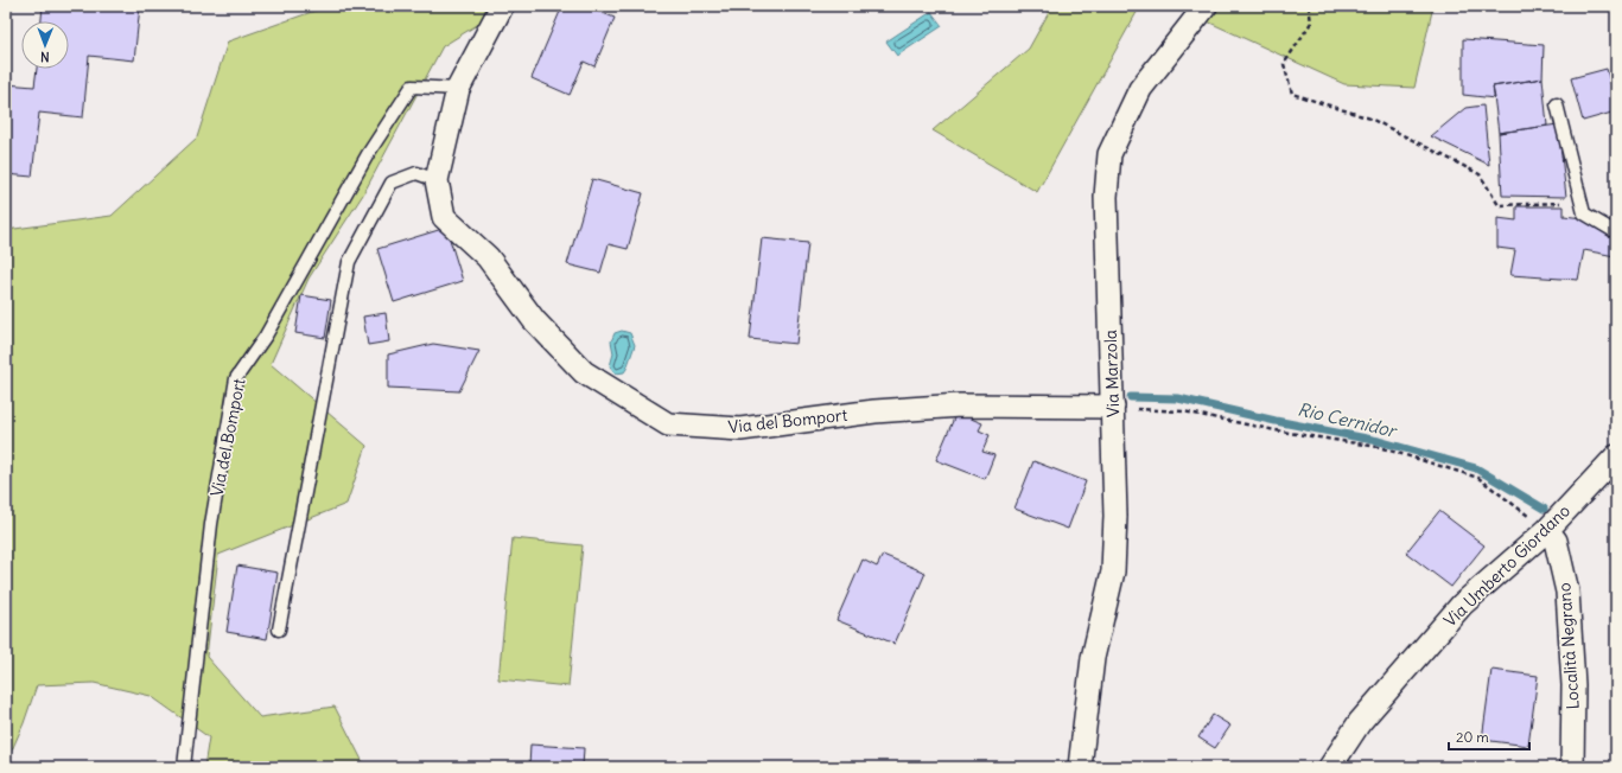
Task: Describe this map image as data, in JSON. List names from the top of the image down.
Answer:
{
  "streets": {
    "street": [
      "Via Marzola",
      "Via del Bomport",
      "Via Umberto Giordano",
      "Località Negrano"
    ]
  },
  "crossings": [
    ["Via Marzola", "Via del Bomport"],
    ["Via Umberto Giordano", "Località Negrano"]
  ],
  "water": ["Rio Cernidor"],
  "scale_bar": "20 m",
  "north": "bottom"
}
